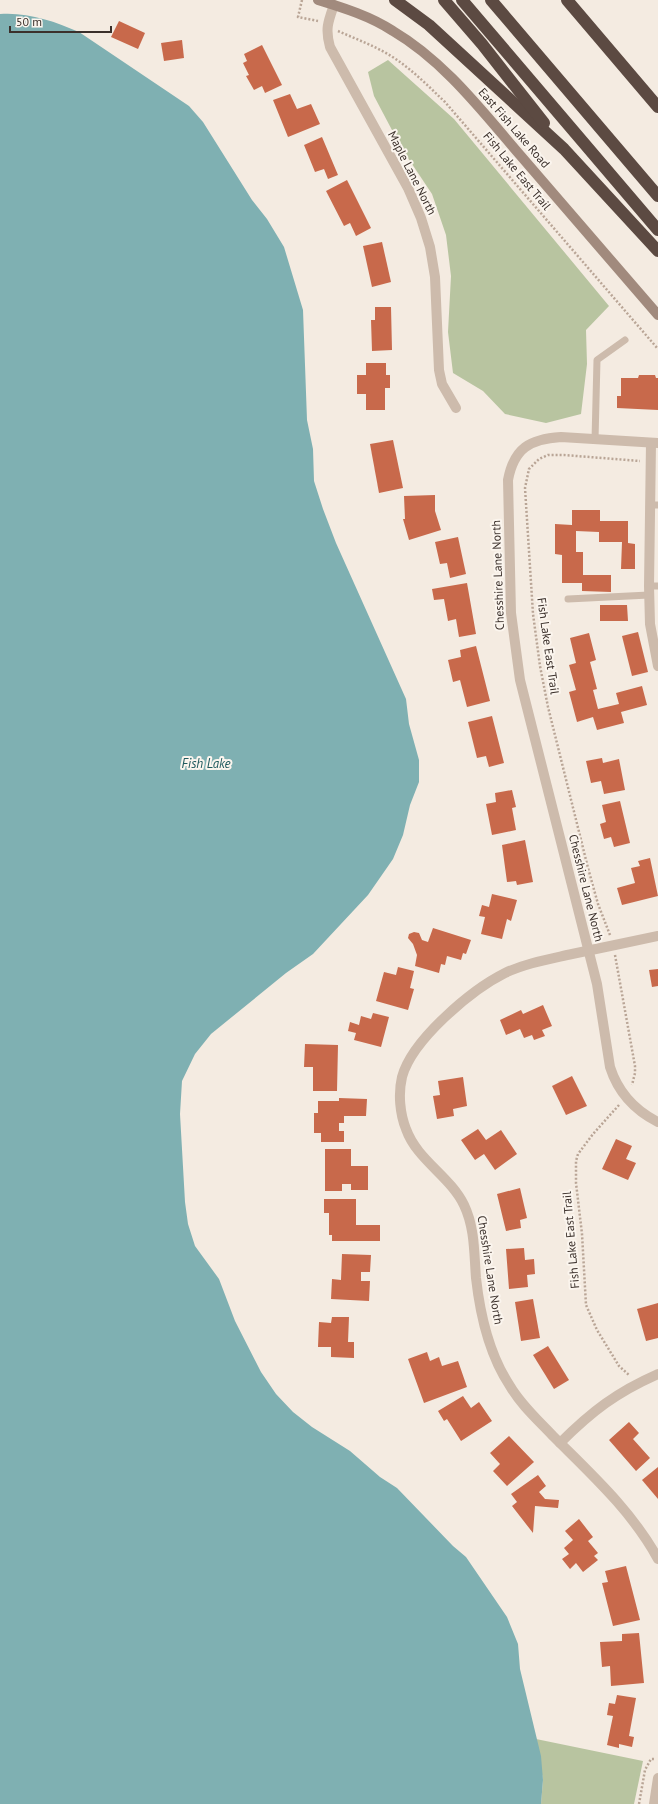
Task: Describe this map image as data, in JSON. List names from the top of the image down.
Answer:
{
  "streets": {
    "street": ["East Fish Lake Road", "Maple Lane North", "Chesshire Lane North"],
    "path": ["Fish Lake East Trail"]
  },
  "crossings": [
    ["East Fish Lake Road", "Maple Lane North"]
  ],
  "water": ["Fish Lake"],
  "scale_bar": "50 m"
}
